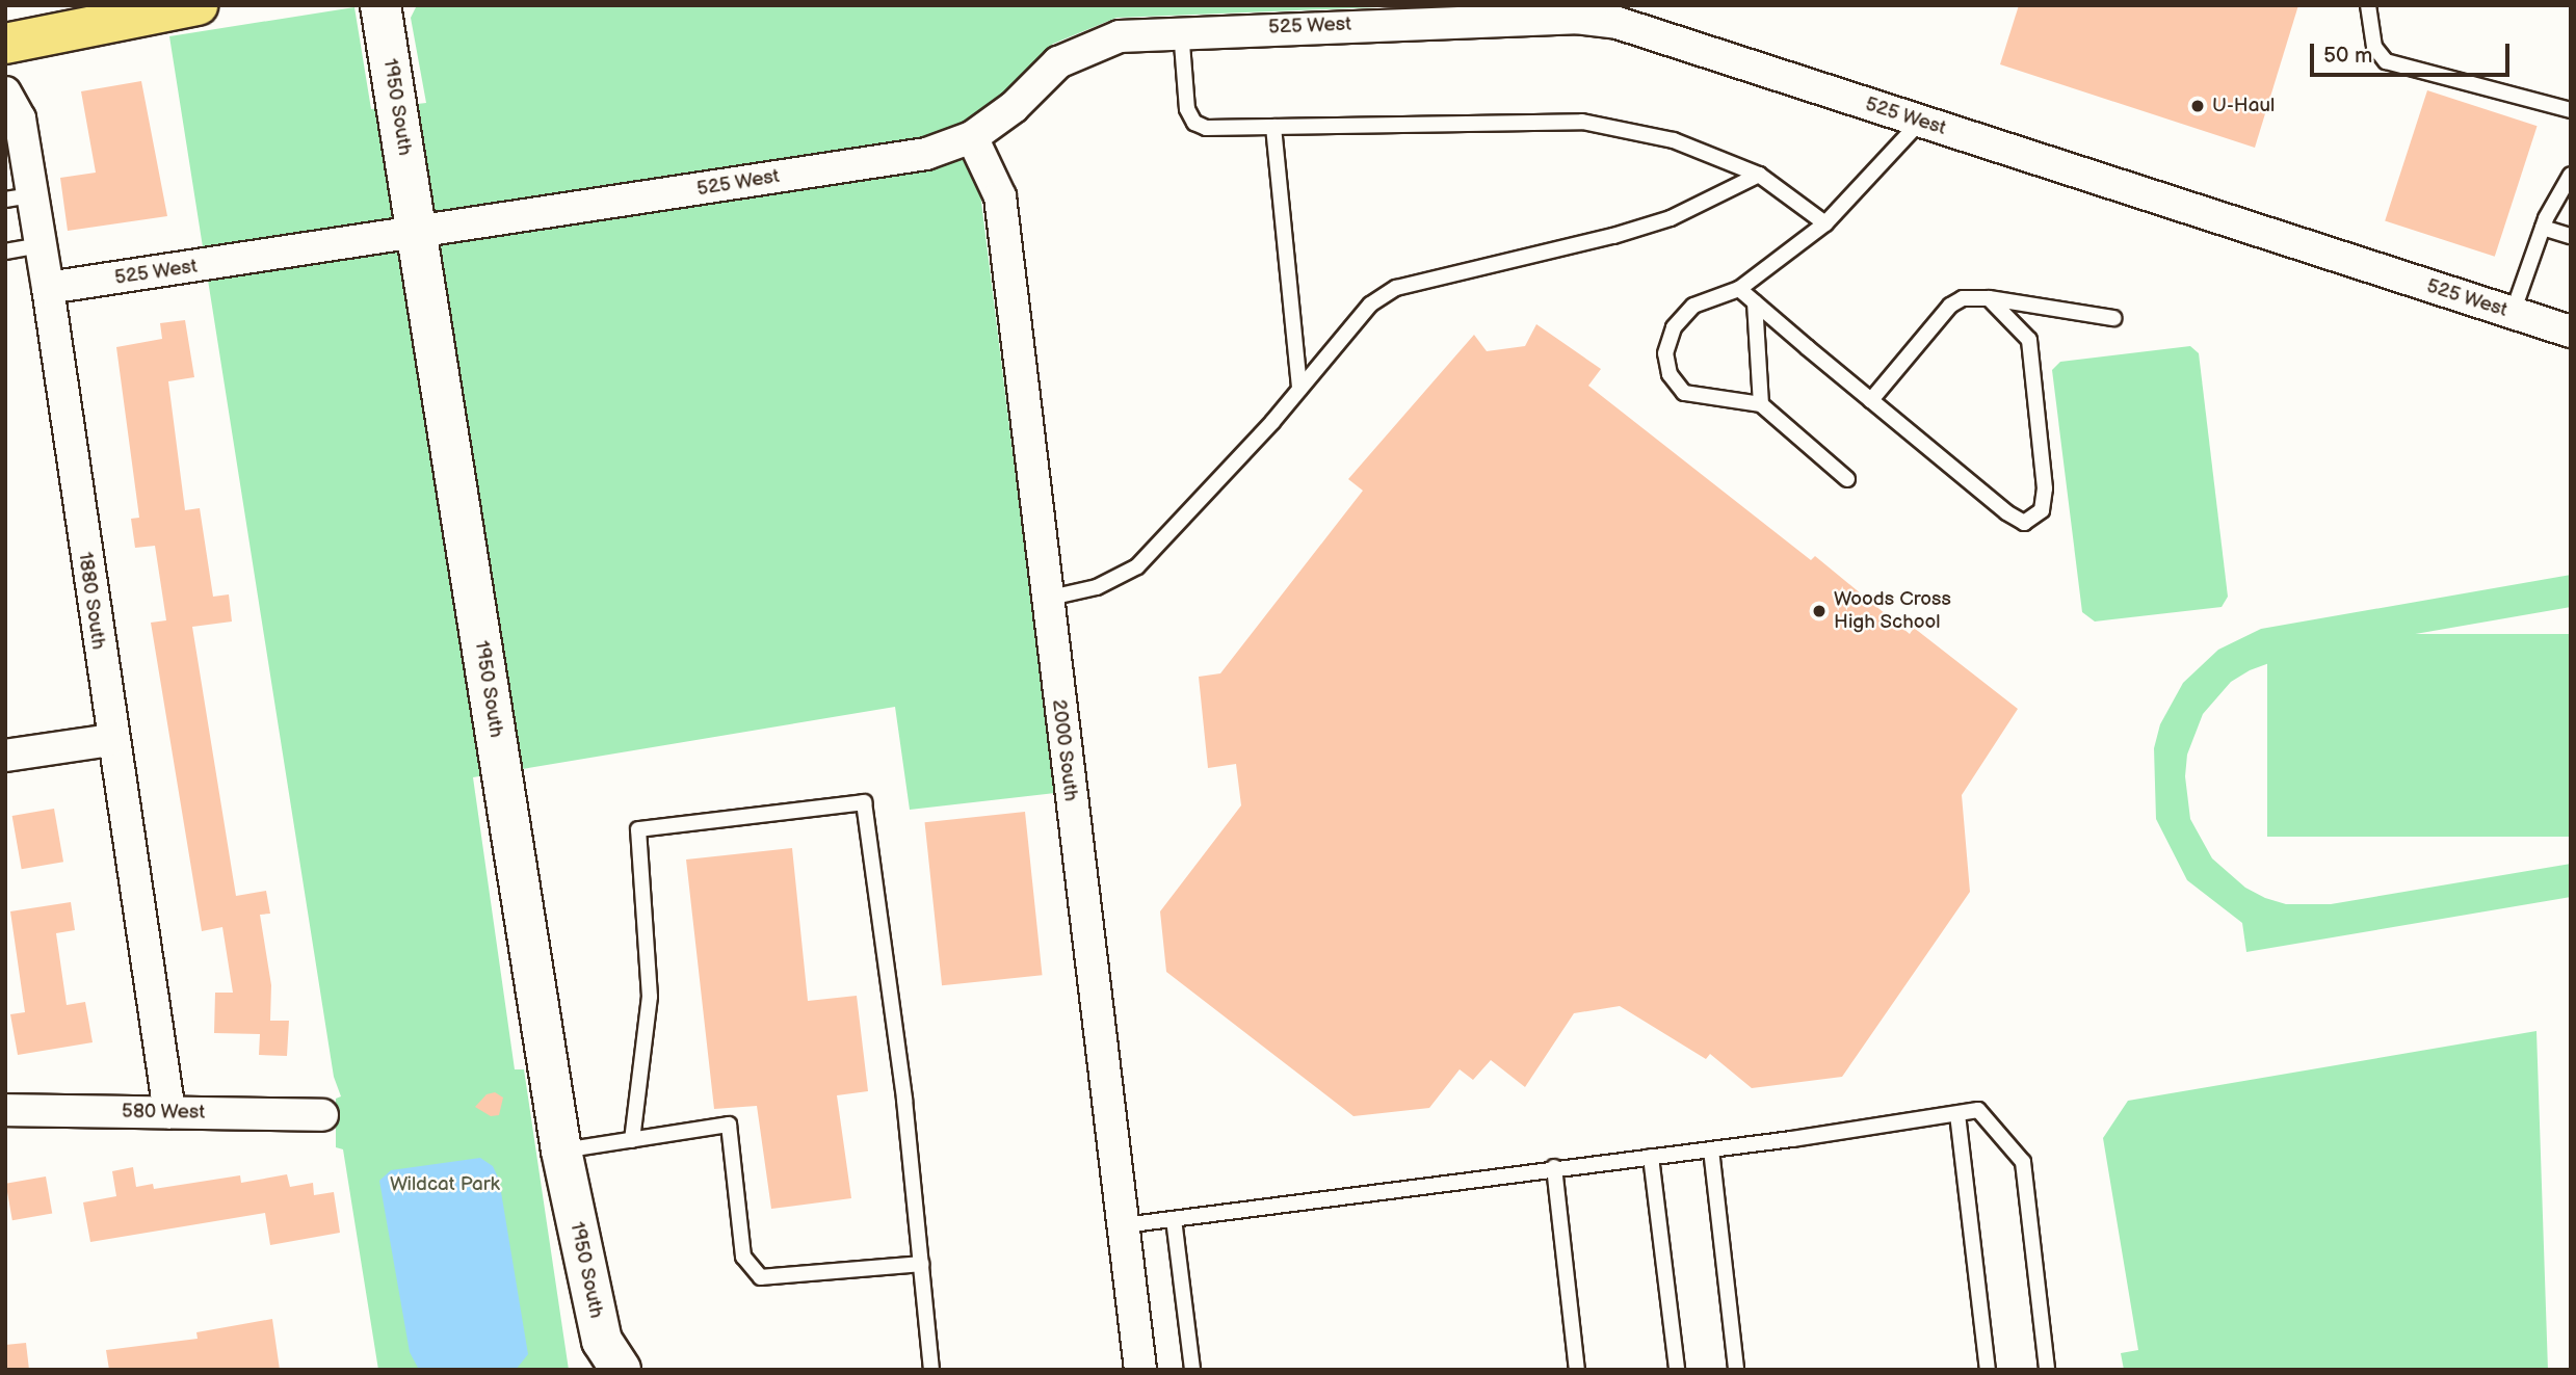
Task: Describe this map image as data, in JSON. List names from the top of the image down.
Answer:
{
  "streets": {
    "street": [
      "525 West",
      "1950 South",
      "1880 South",
      "2000 South",
      "580 West"
    ]
  },
  "crossings": [
    ["525 West", "1950 South"],
    ["525 West", "1880 South"],
    ["525 West", "2000 South"],
    ["1880 South", "580 West"]
  ],
  "parks": ["Wildcat Park"],
  "places": ["U-Haul", "Woods Cross High School"],
  "scale_bar": "50 m"
}
